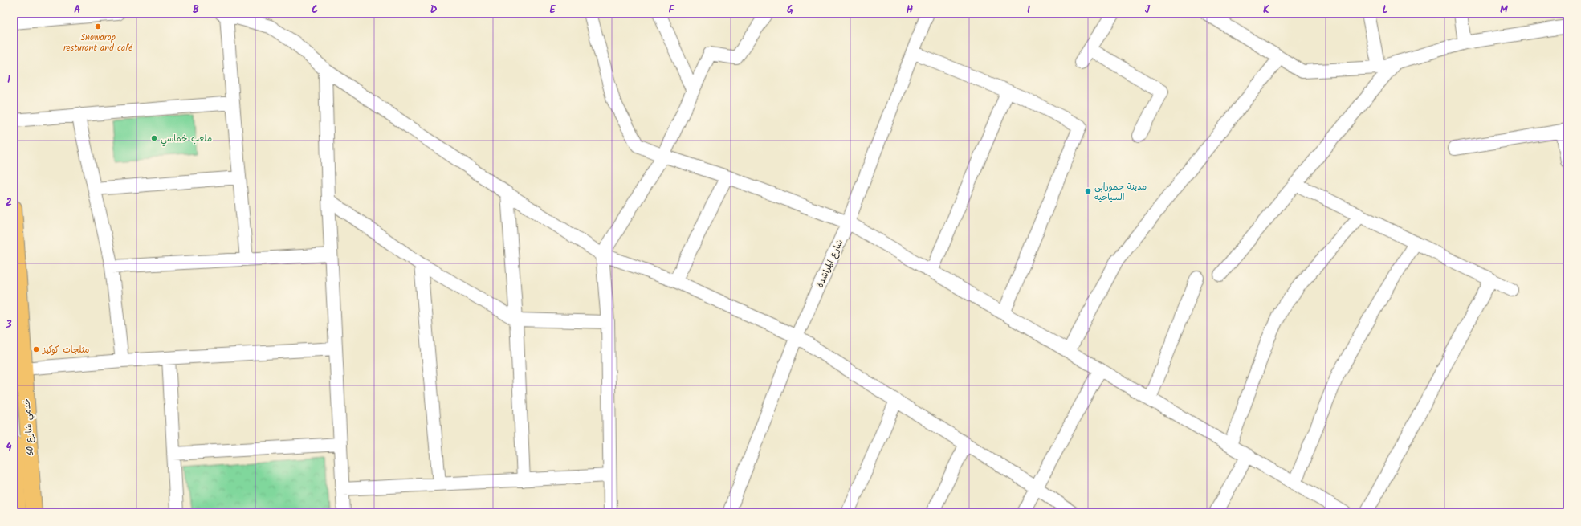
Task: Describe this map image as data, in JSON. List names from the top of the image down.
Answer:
{
  "streets": {
    "main road": ["خدمي شارع 60"],
    "street": ["شارع المراشدة"]
  },
  "places": [
    "Snowdrop resturant and café",
    "ملعب خماسي",
    "مدينة حمورابي السياحية",
    "مثلجات كوكيز"
  ],
  "grid": {
    "columns": [
      "A",
      "B",
      "C",
      "D",
      "E",
      "F",
      "G",
      "H",
      "I",
      "J",
      "K",
      "L",
      "M"
    ],
    "rows": [
      "1",
      "2",
      "3",
      "4"
    ]
  }
}
